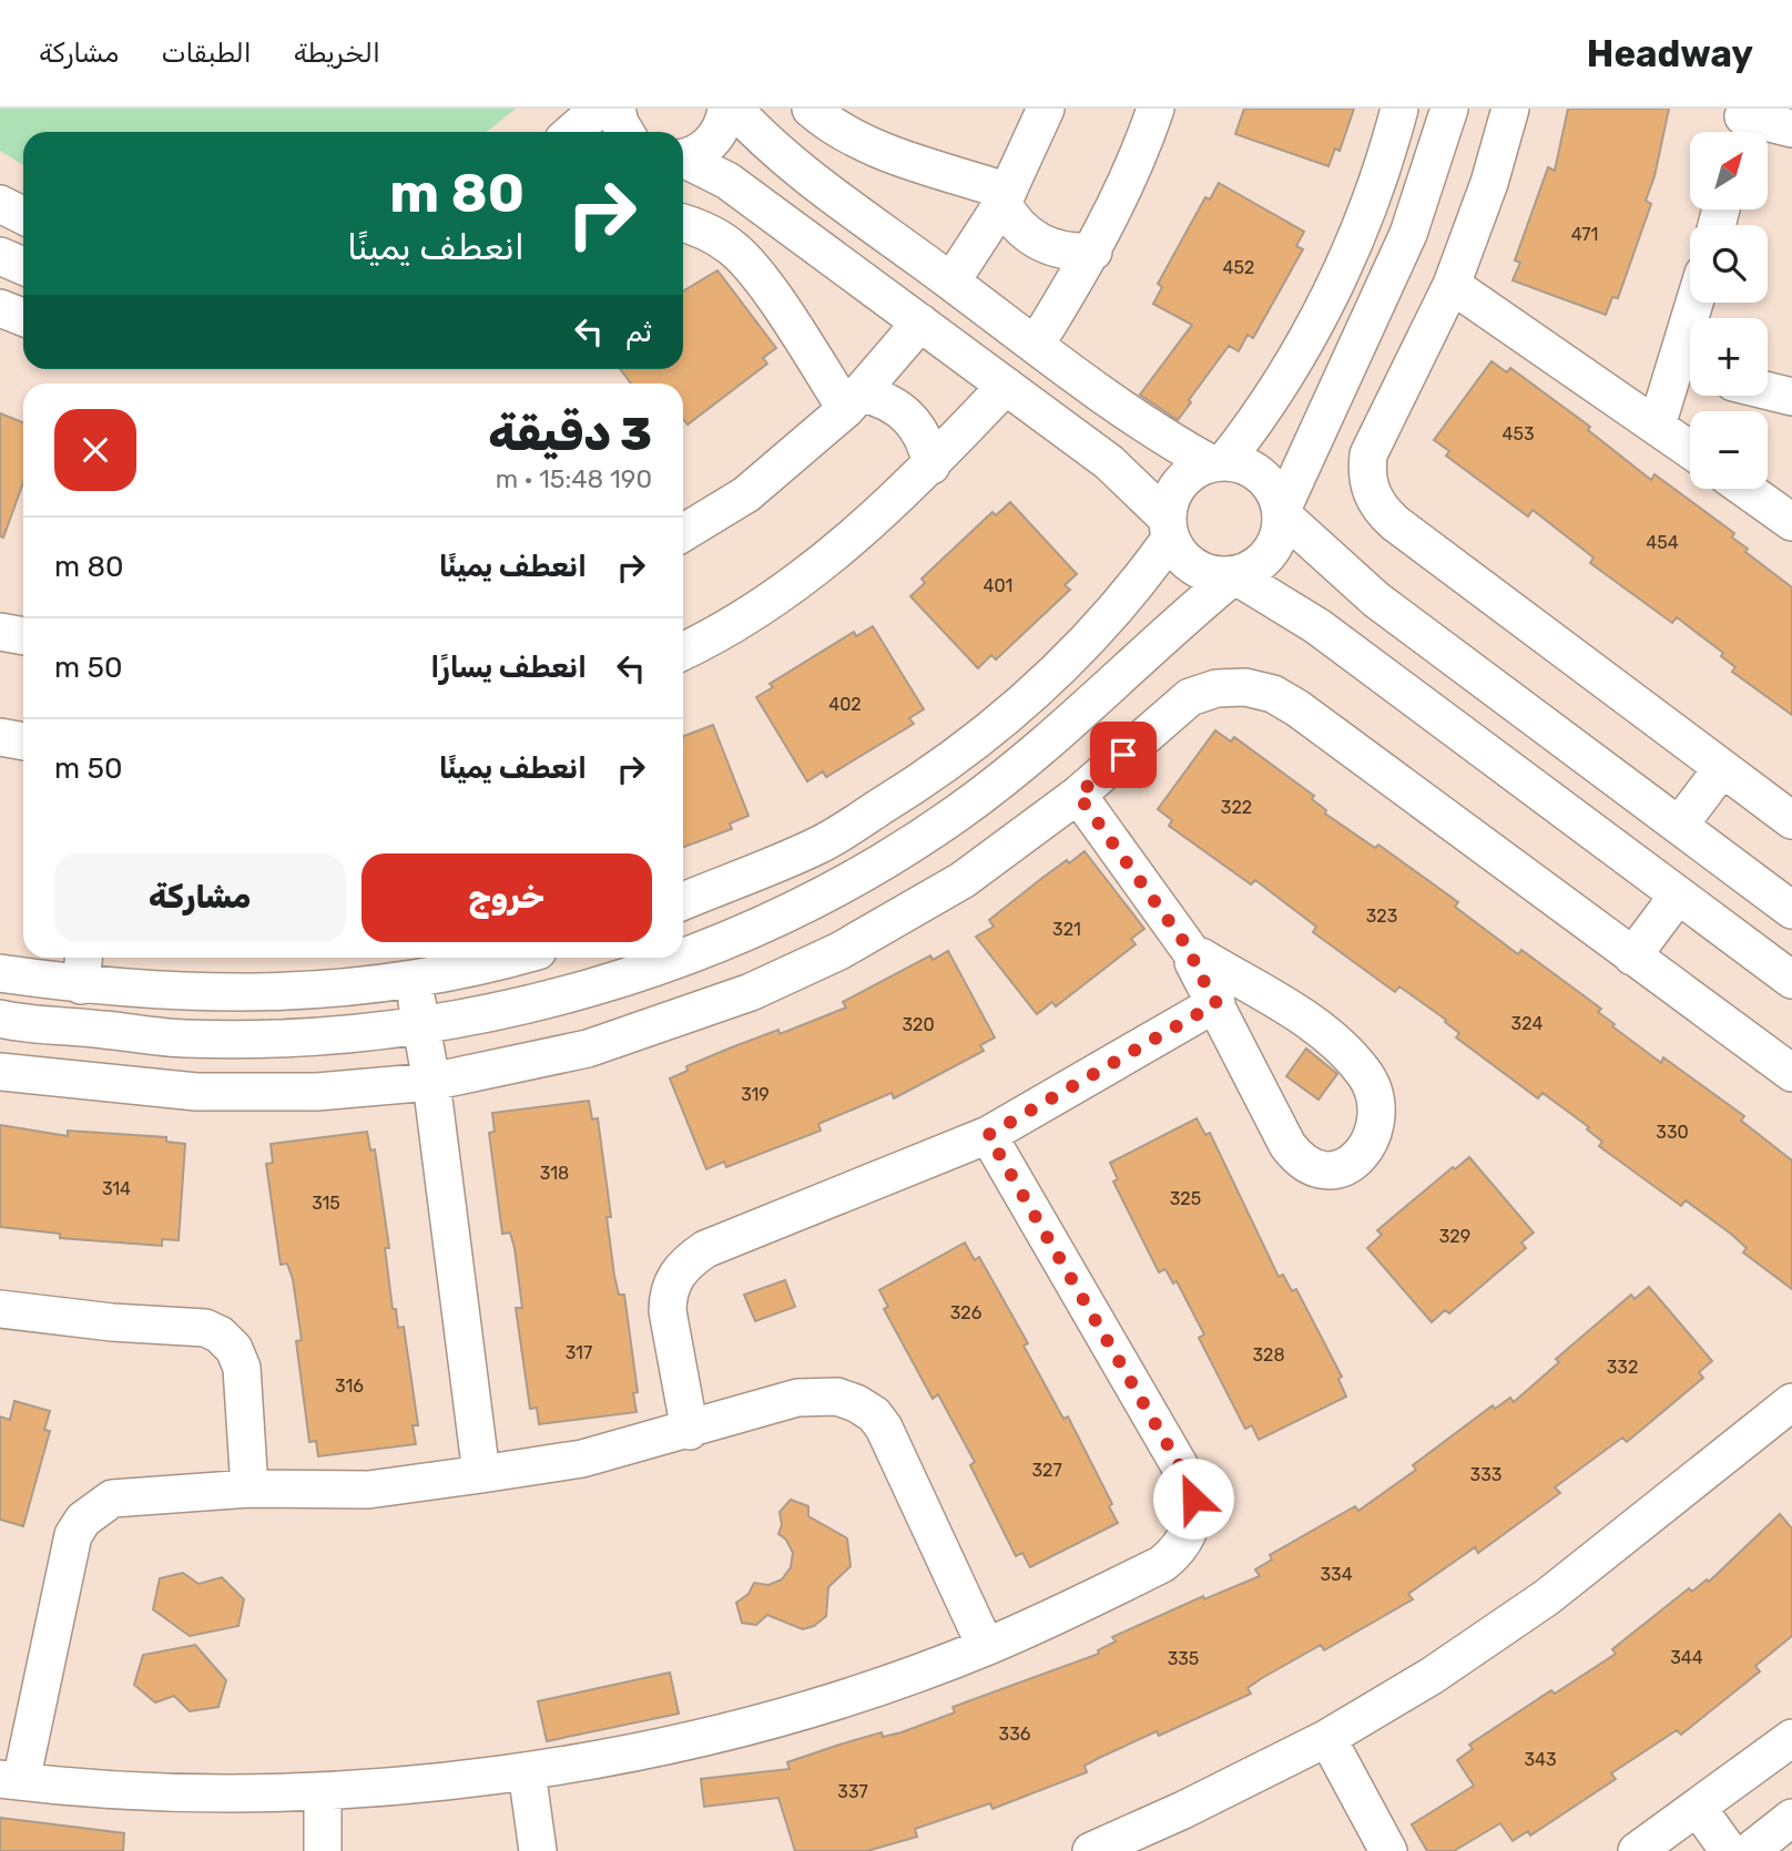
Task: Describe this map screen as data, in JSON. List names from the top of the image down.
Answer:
{
  "house_numbers": [
    "471",
    "452",
    "453",
    "454",
    "401",
    "402",
    "322",
    "323",
    "321",
    "324",
    "320",
    "319",
    "330",
    "318",
    "314",
    "325",
    "315",
    "329",
    "326",
    "317",
    "328",
    "332",
    "316",
    "327",
    "333",
    "334",
    "344",
    "335",
    "336",
    "343",
    "337"
  ],
  "north": "top right",
  "page": {
    "header": "Headway",
    "nav": ["الخريطة", "الطبقات", "مشاركة"],
    "map_buttons": ["+", "−"],
    "turn": ["80 m", "انعطف يمينًا"],
    "then": "ثم",
    "heading": ["3 دقيقة", "190 m · 15:48"],
    "list": [
      {
        "name": "انعطف يمينًا",
        "value": "80 m"
      },
      {
        "name": "انعطف يسارًا",
        "value": "50 m"
      },
      {
        "name": "انعطف يمينًا",
        "value": "50 m"
      }
    ],
    "buttons": ["خروج", "مشاركة"]
  }
}
